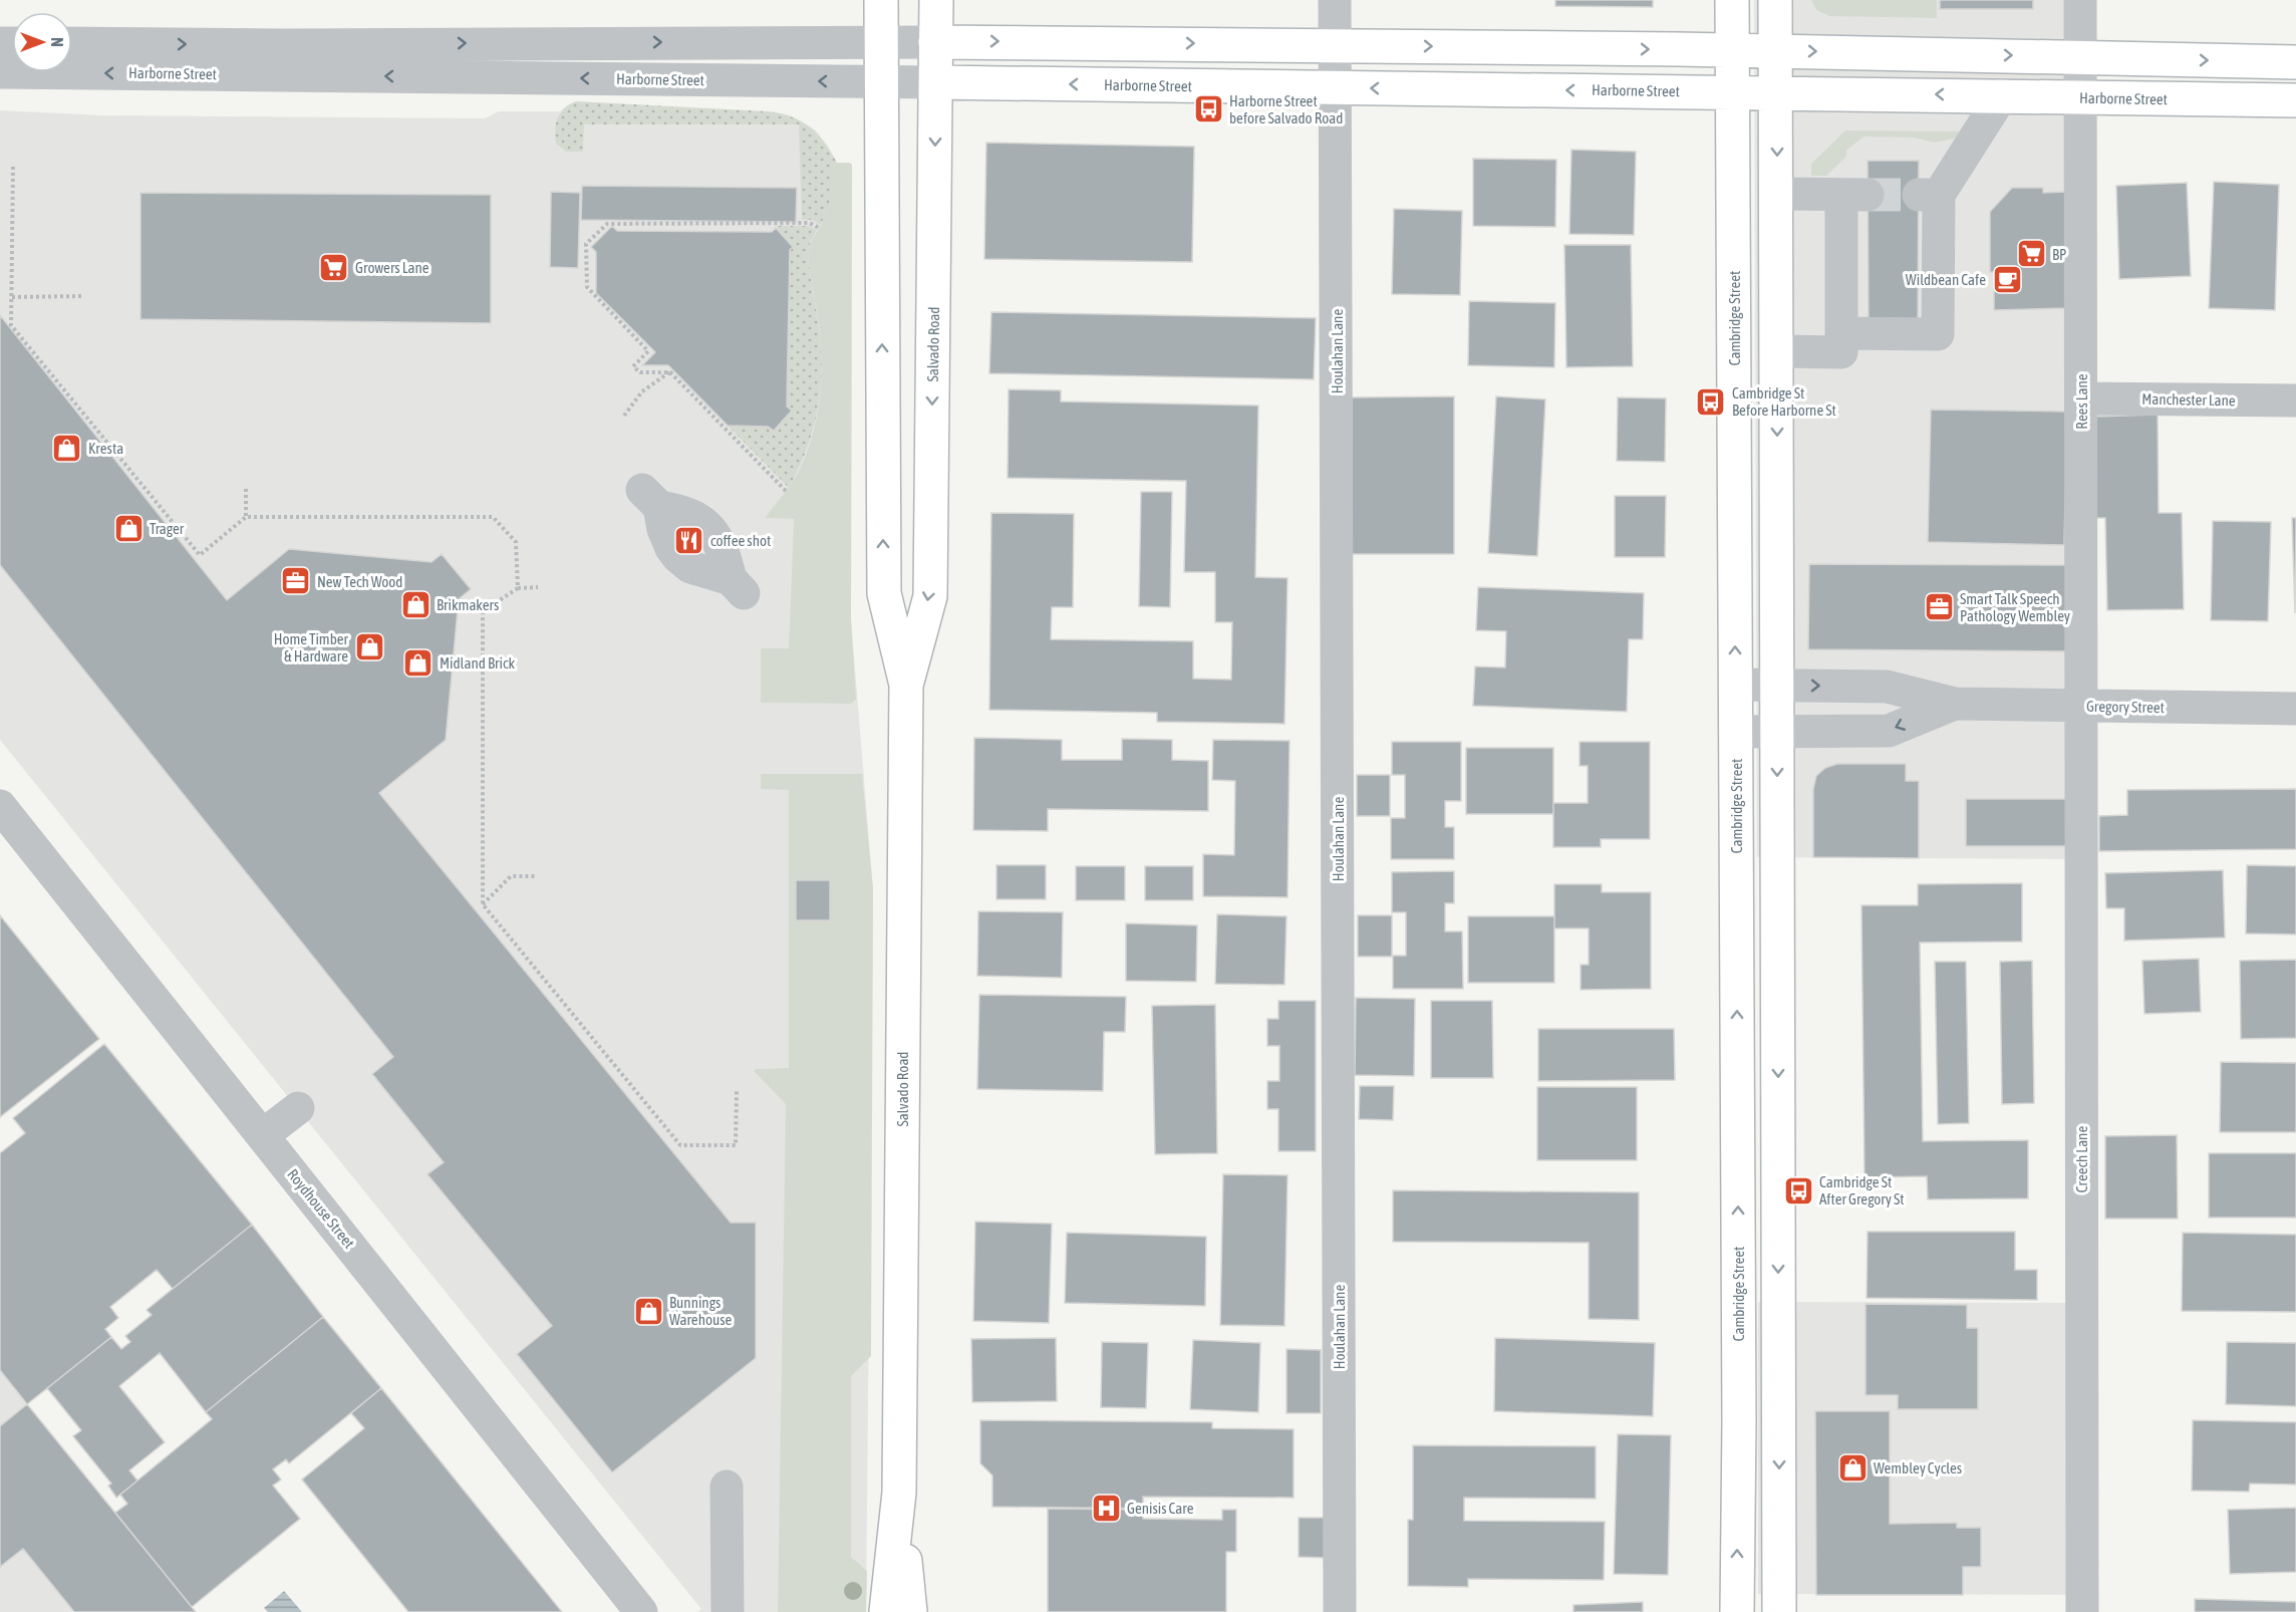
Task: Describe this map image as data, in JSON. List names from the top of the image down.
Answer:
{
  "streets": {
    "main road": ["Harborne Street", "Cambridge Street", "Salvado Road"],
    "street": [
      "Houlahan Lane",
      "Manchester Lane",
      "Rees Lane",
      "Gregory Street",
      "Creech Lane",
      "Roydhouse Street"
    ]
  },
  "crossings": [
    ["Harborne Street", "Cambridge Street"],
    ["Harborne Street", "Salvado Road"],
    ["Harborne Street", "Houlahan Lane"],
    ["Harborne Street", "Rees Lane"],
    ["Cambridge Street", "Gregory Street"],
    ["Manchester Lane", "Rees Lane"],
    ["Rees Lane", "Gregory Street"],
    ["Rees Lane", "Creech Lane"],
    ["Gregory Street", "Creech Lane"]
  ],
  "places": {
    "bus stop": ["Harborne Street before Salvado Road", "Cambridge St Before Harborne St", "Cambridge St After Gregory St"],
    "supermarket": ["BP", "Growers Lane"],
    "cafe": ["Wildbean Cafe"],
    "shop": [
      "Kresta",
      "Trager",
      "Brikmakers",
      "Home Timber & Hardware",
      "Midland Brick",
      "Bunnings Warehouse",
      "Wembley Cycles"
    ],
    "restaurant": ["coffee shot"],
    "office": ["New Tech Wood", "Smart Talk Speech Pathology Wembley"],
    "hospital": ["Genisis Care"]
  },
  "north": "right"
}
